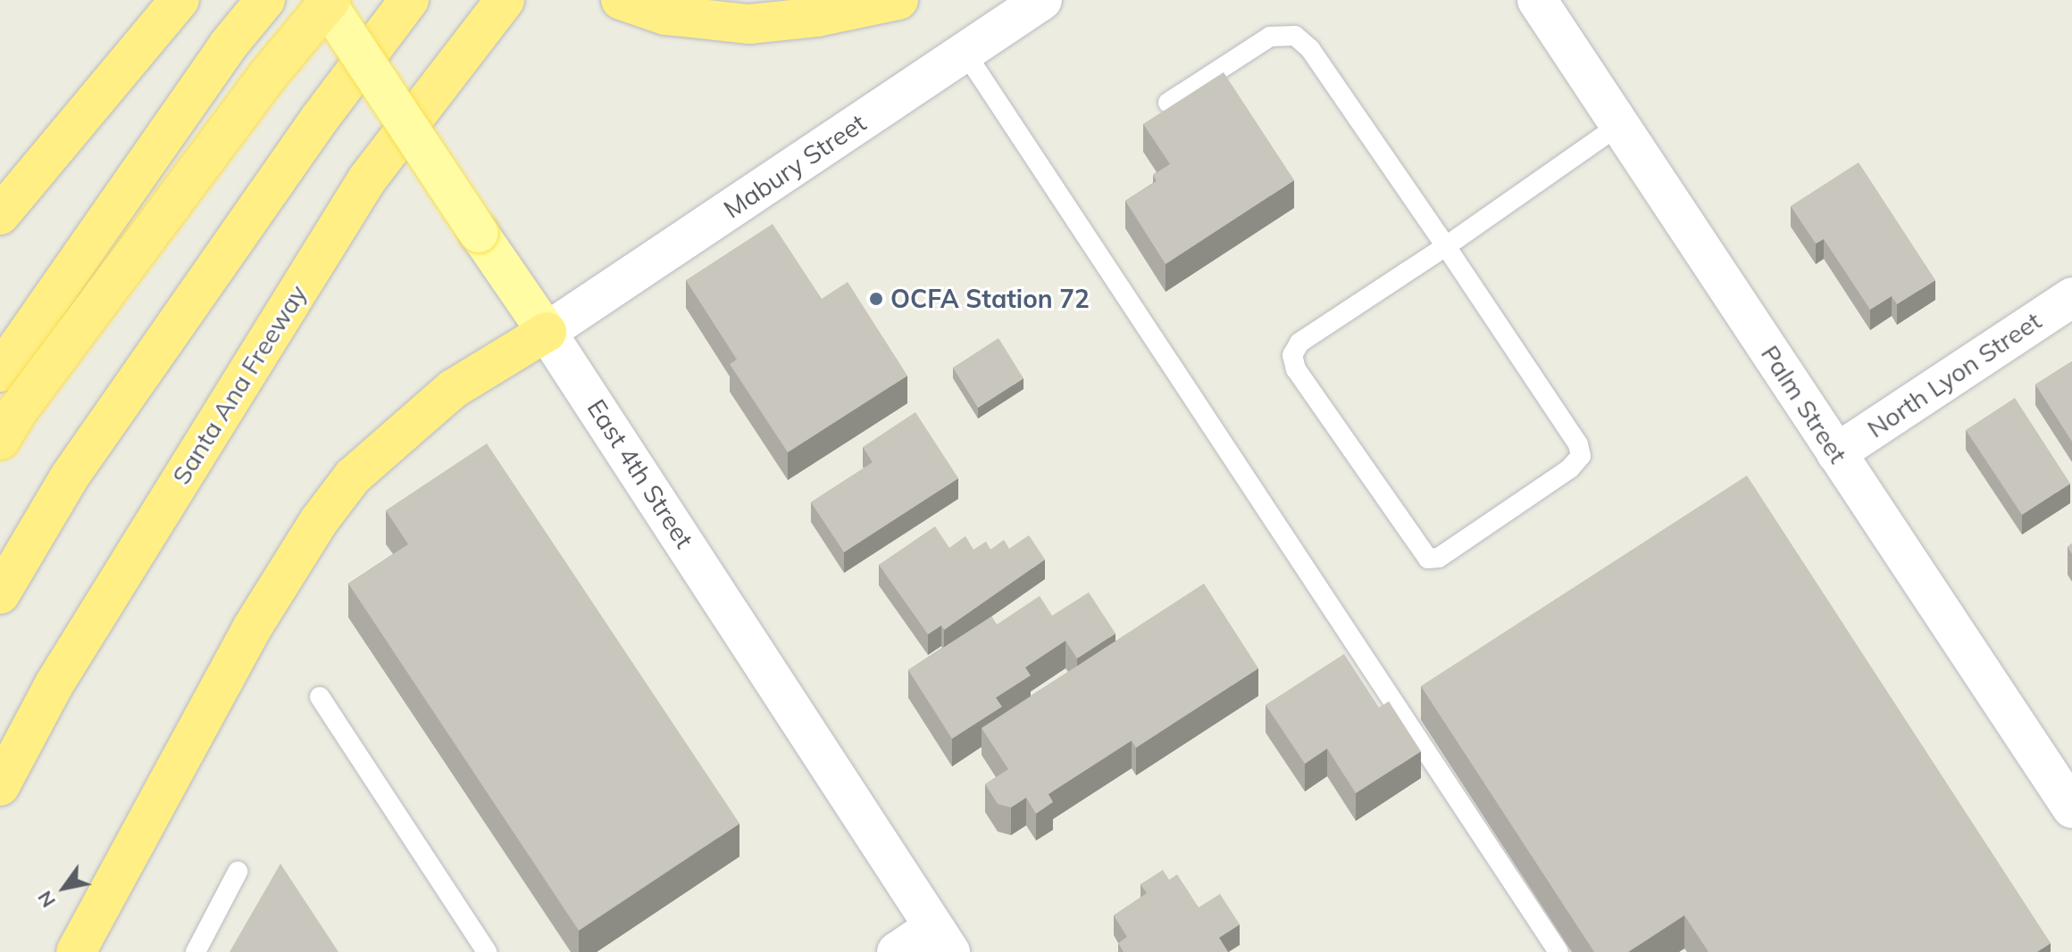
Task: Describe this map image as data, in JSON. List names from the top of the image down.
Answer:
{
  "streets": {
    "highway": ["Santa Ana Freeway"],
    "main road": ["East 4th Street"],
    "street": ["Mabury Street", "North Lyon Street", "Palm Street"]
  },
  "crossings": [
    ["Mabury Street", "East 4th Street"],
    ["North Lyon Street", "Palm Street"]
  ],
  "places": ["OCFA Station 72"],
  "north": "bottom left"
}
